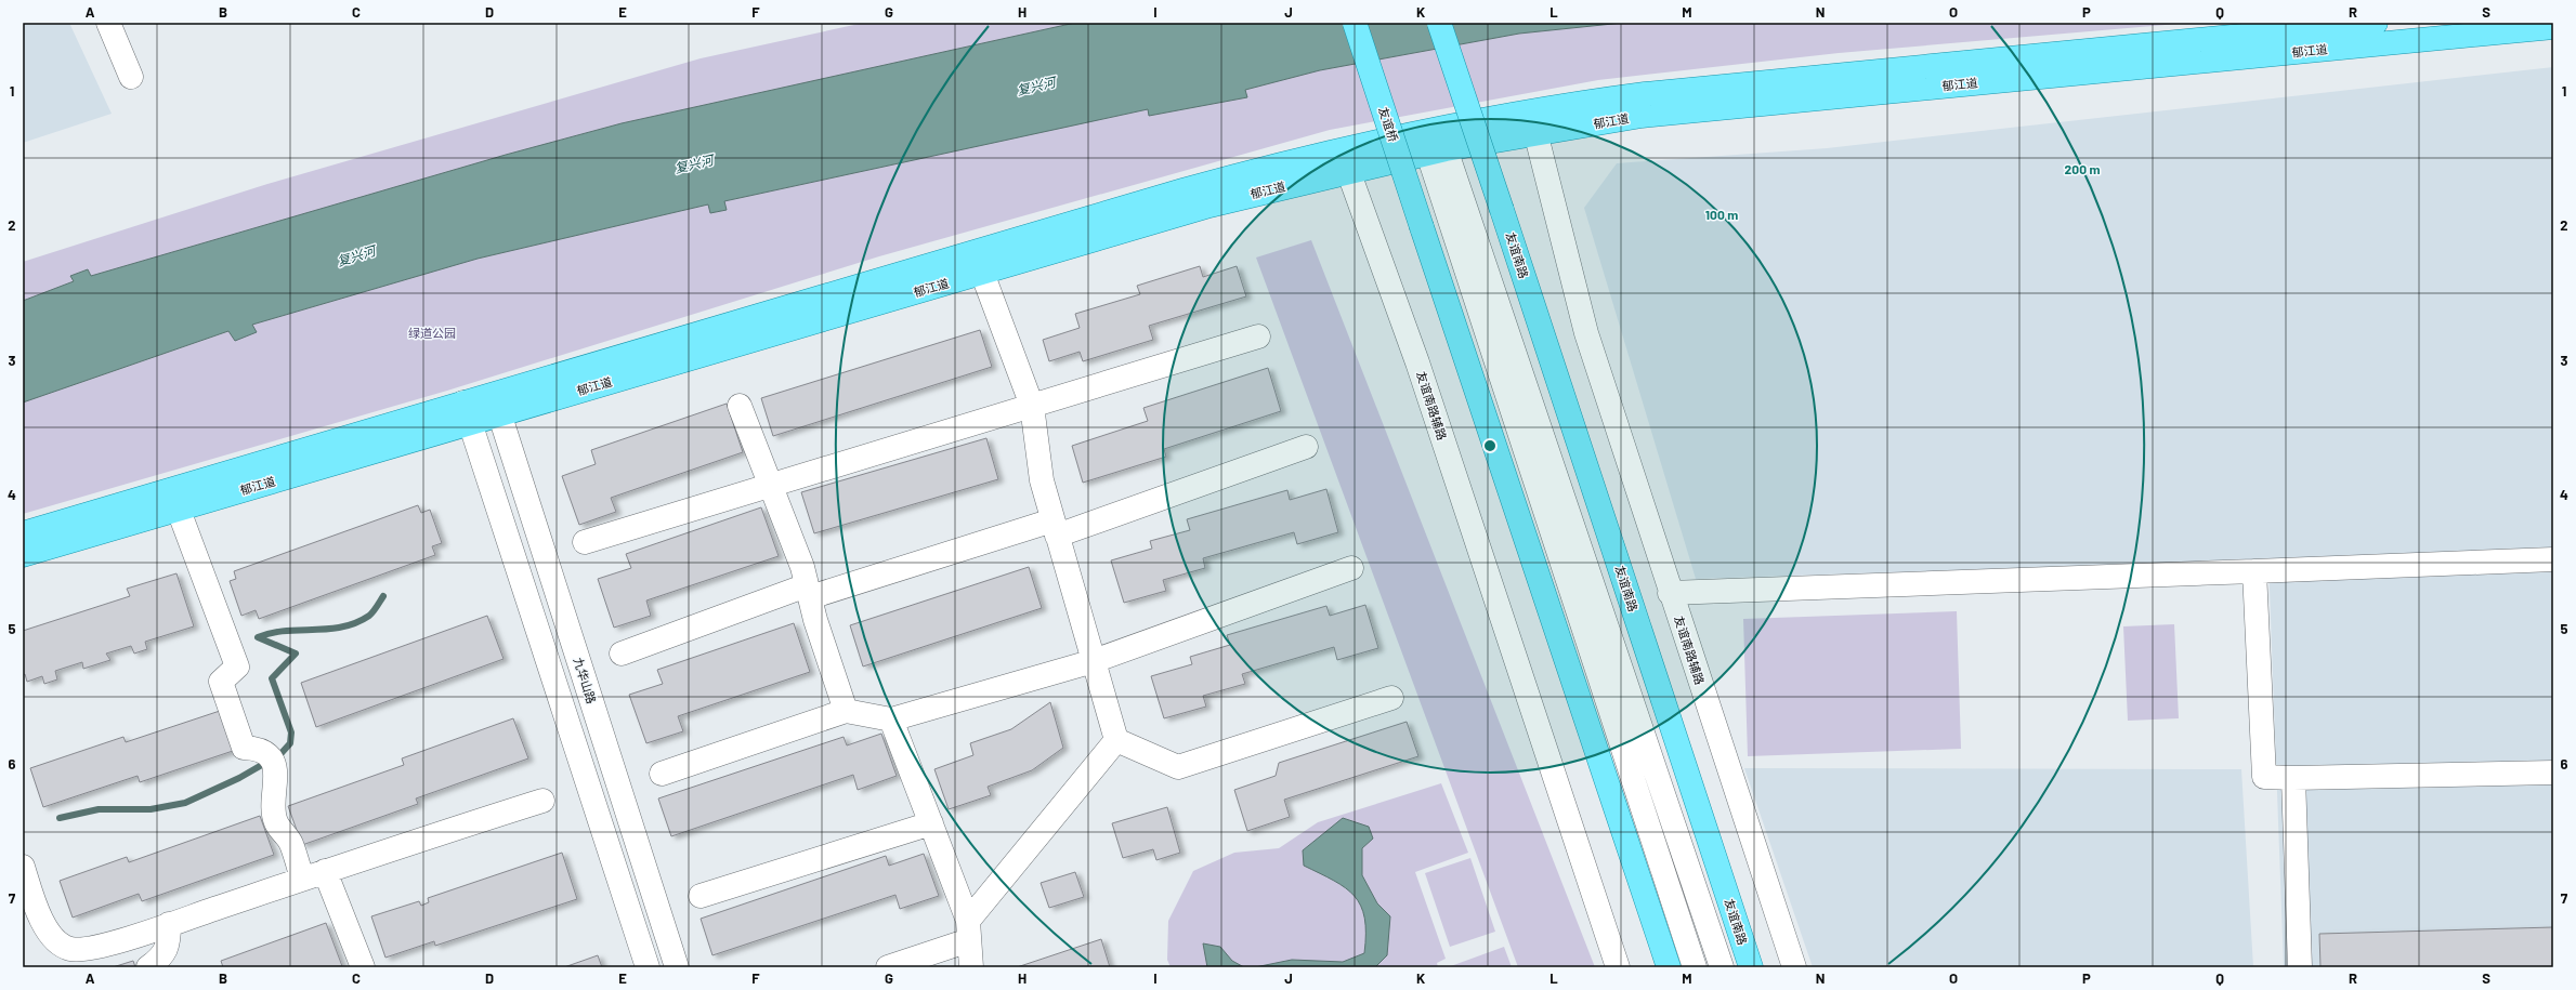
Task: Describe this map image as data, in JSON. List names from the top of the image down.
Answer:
{
  "streets": {
    "main road": ["郁江道", "友谊桥", "友谊南路"],
    "street": ["友谊南路辅路", "九华山路"]
  },
  "crossings": [
    ["郁江道", "友谊南路辅路"],
    ["郁江道", "九华山路"]
  ],
  "water": ["复兴河"],
  "parks": ["绿道公园"],
  "grid": {
    "columns": [
      "A",
      "B",
      "C",
      "D",
      "E",
      "F",
      "G",
      "H",
      "I",
      "J",
      "K",
      "L",
      "M",
      "N",
      "O",
      "P",
      "Q",
      "R",
      "S"
    ],
    "rows": [
      "1",
      "2",
      "3",
      "4",
      "5",
      "6",
      "7"
    ]
  },
  "rings": ["200 m", "100 m"]
}
